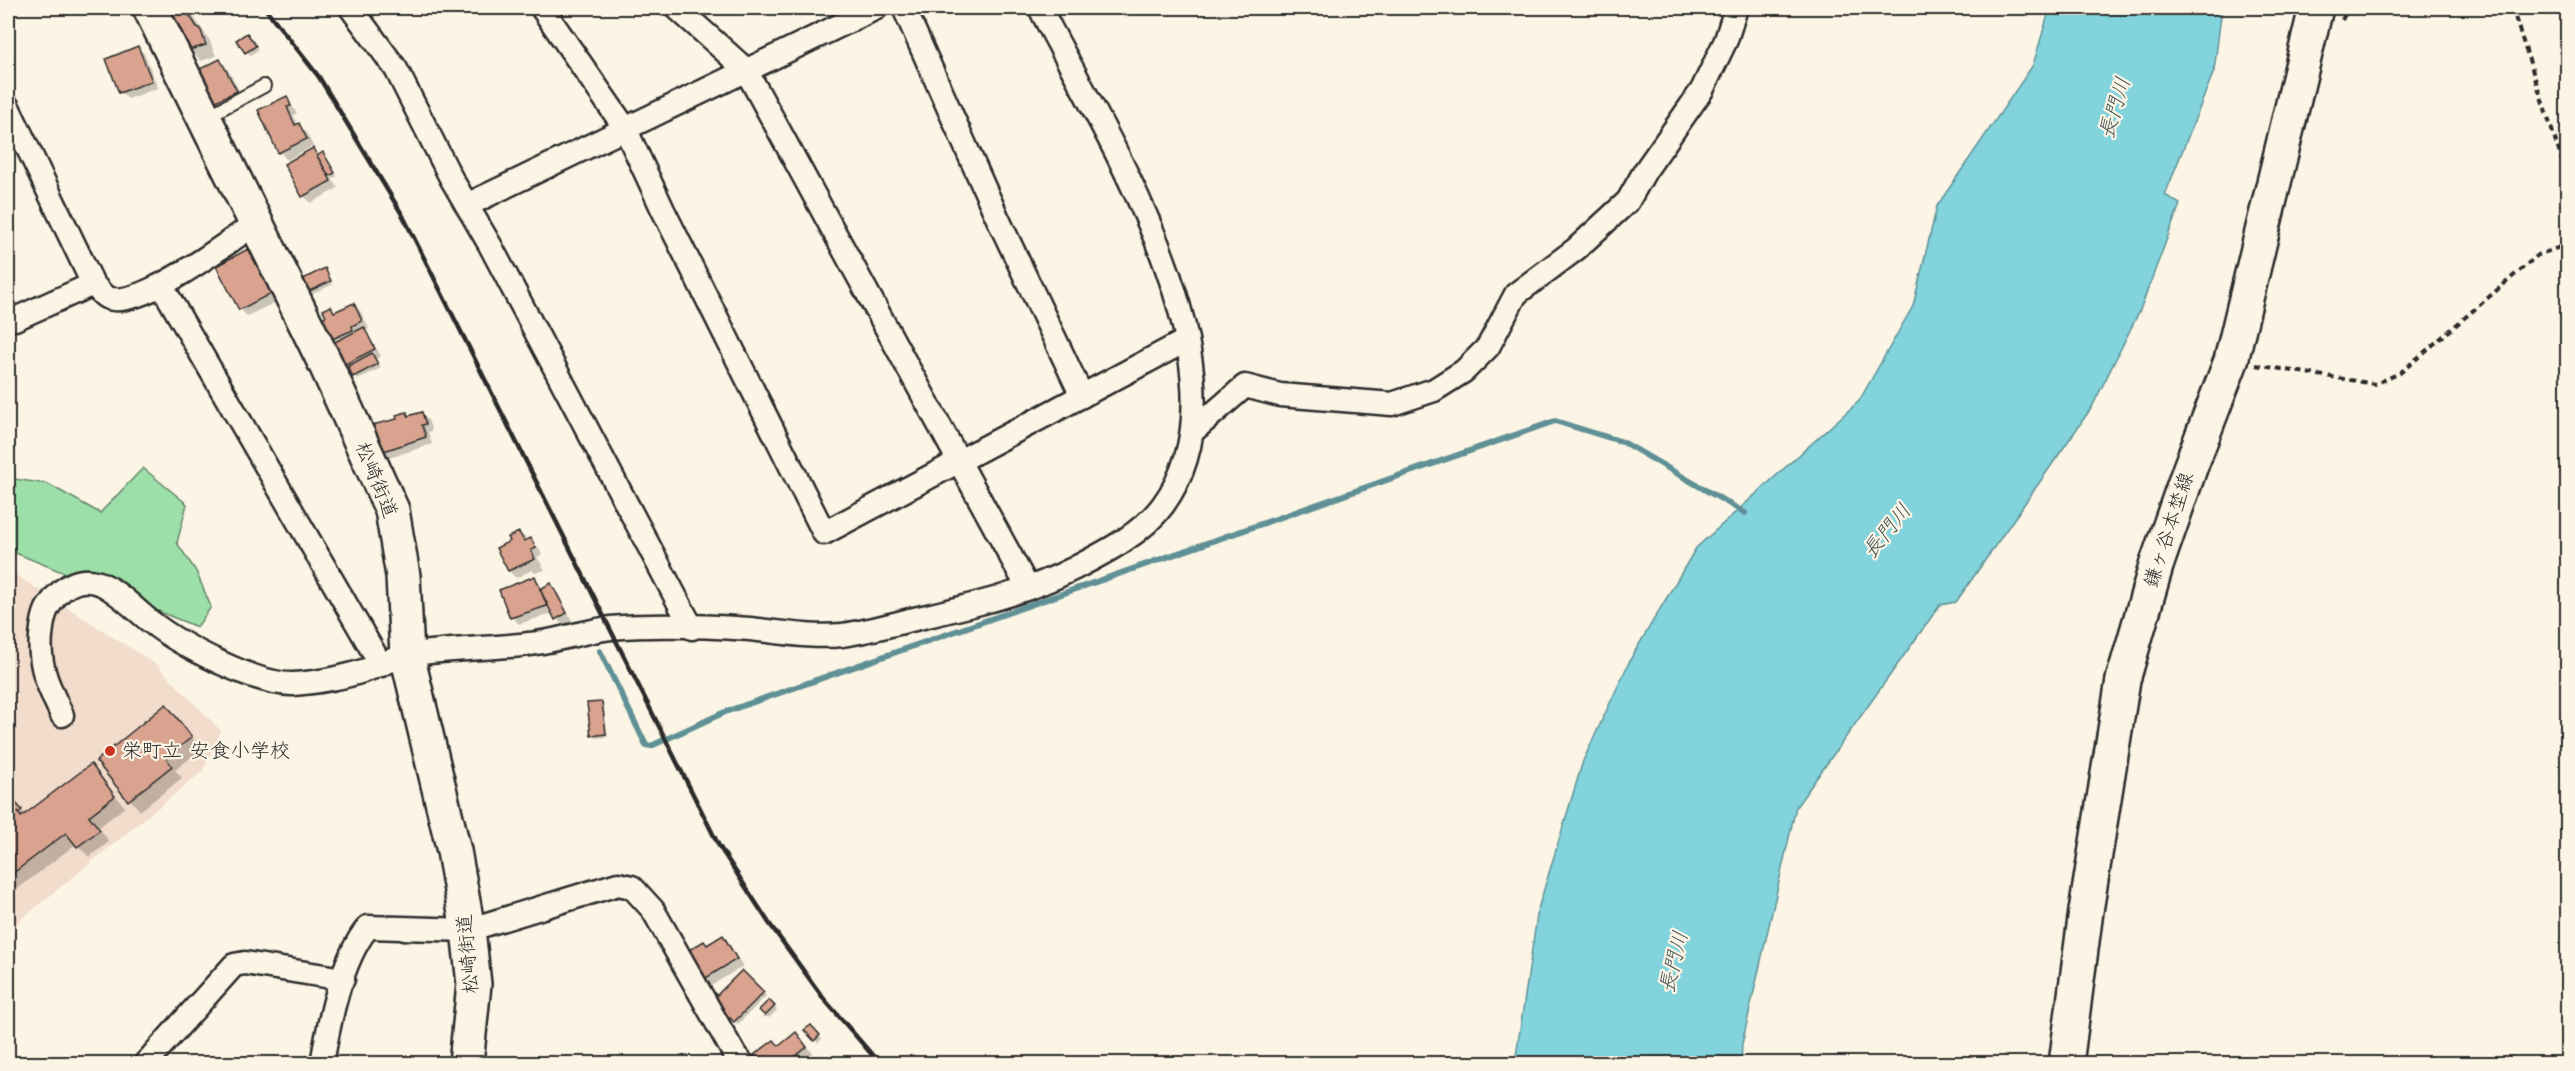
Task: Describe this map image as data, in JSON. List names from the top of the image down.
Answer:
{
  "streets": {
    "main road": ["松崎街道", "鎌ヶ谷本埜線"]
  },
  "water": ["長門川"],
  "places": ["栄町立 安食小学校"]
}
